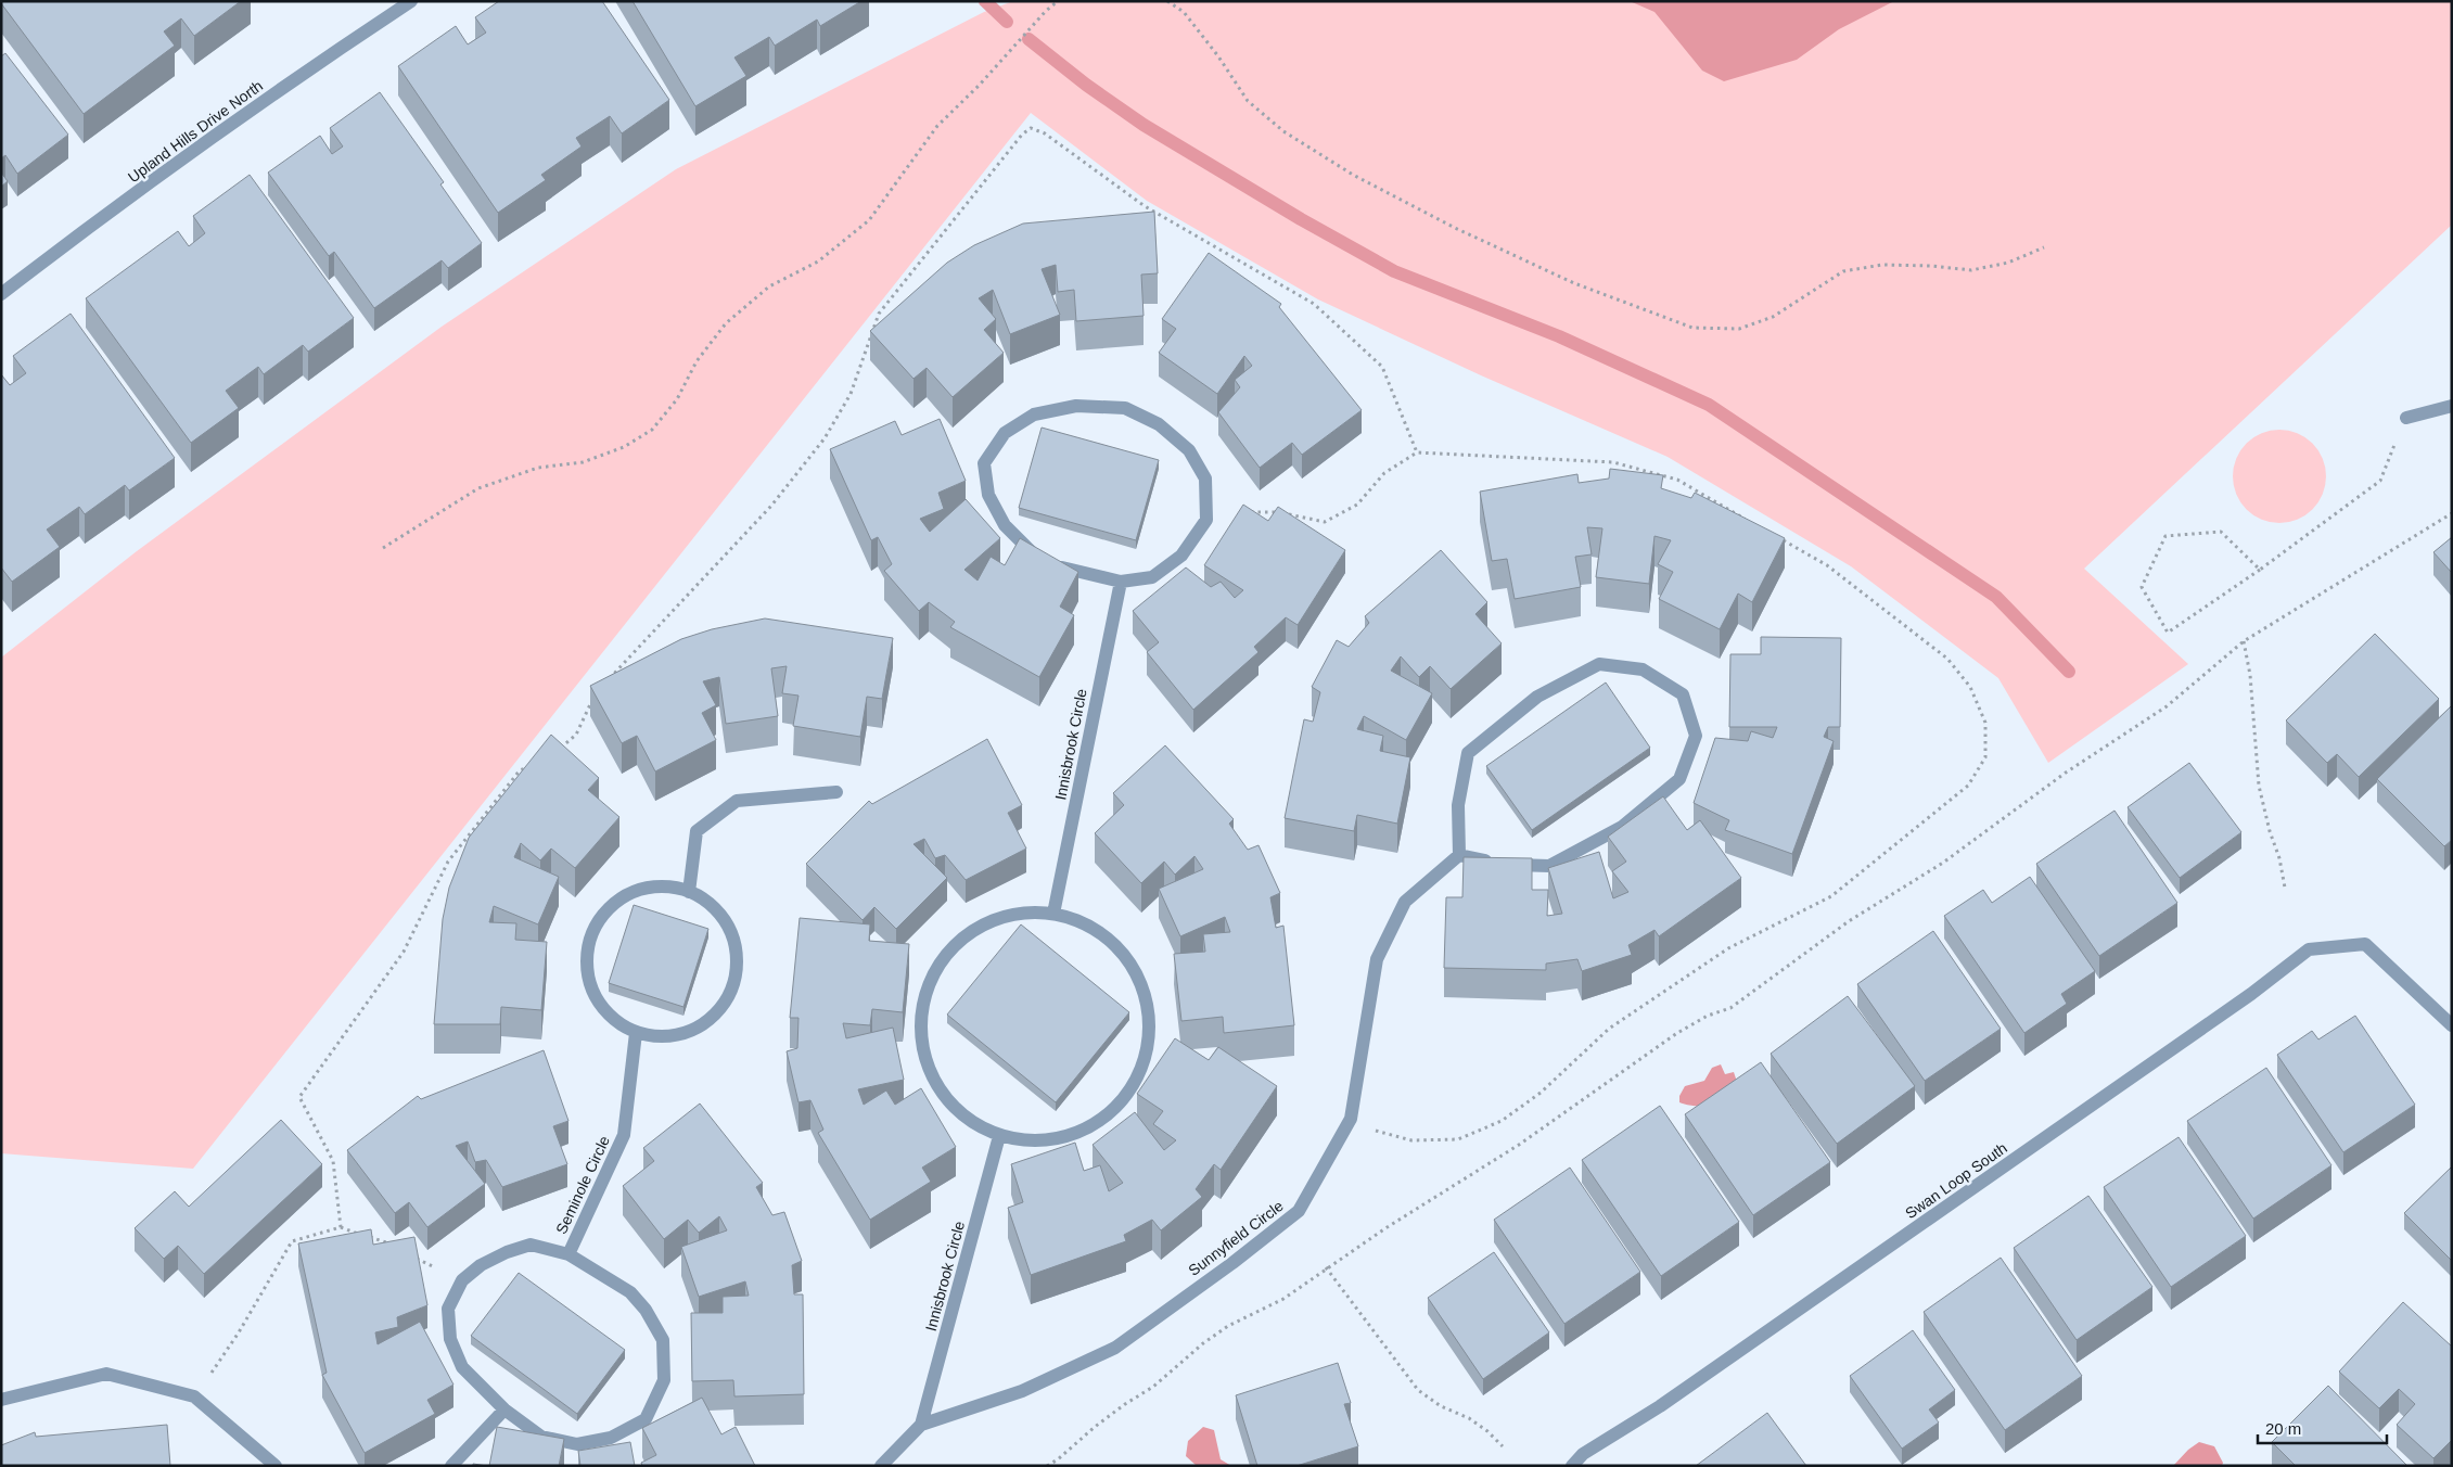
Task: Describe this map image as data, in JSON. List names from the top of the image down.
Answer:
{
  "streets": {
    "street": [
      "Upland Hills Drive North",
      "Innisbrook Circle",
      "Swan Loop South",
      "Seminole Circle",
      "Sunnyfield Circle"
    ]
  },
  "crossings": [
    ["Innisbrook Circle", "Sunnyfield Circle"]
  ],
  "scale_bar": "20 m"
}
